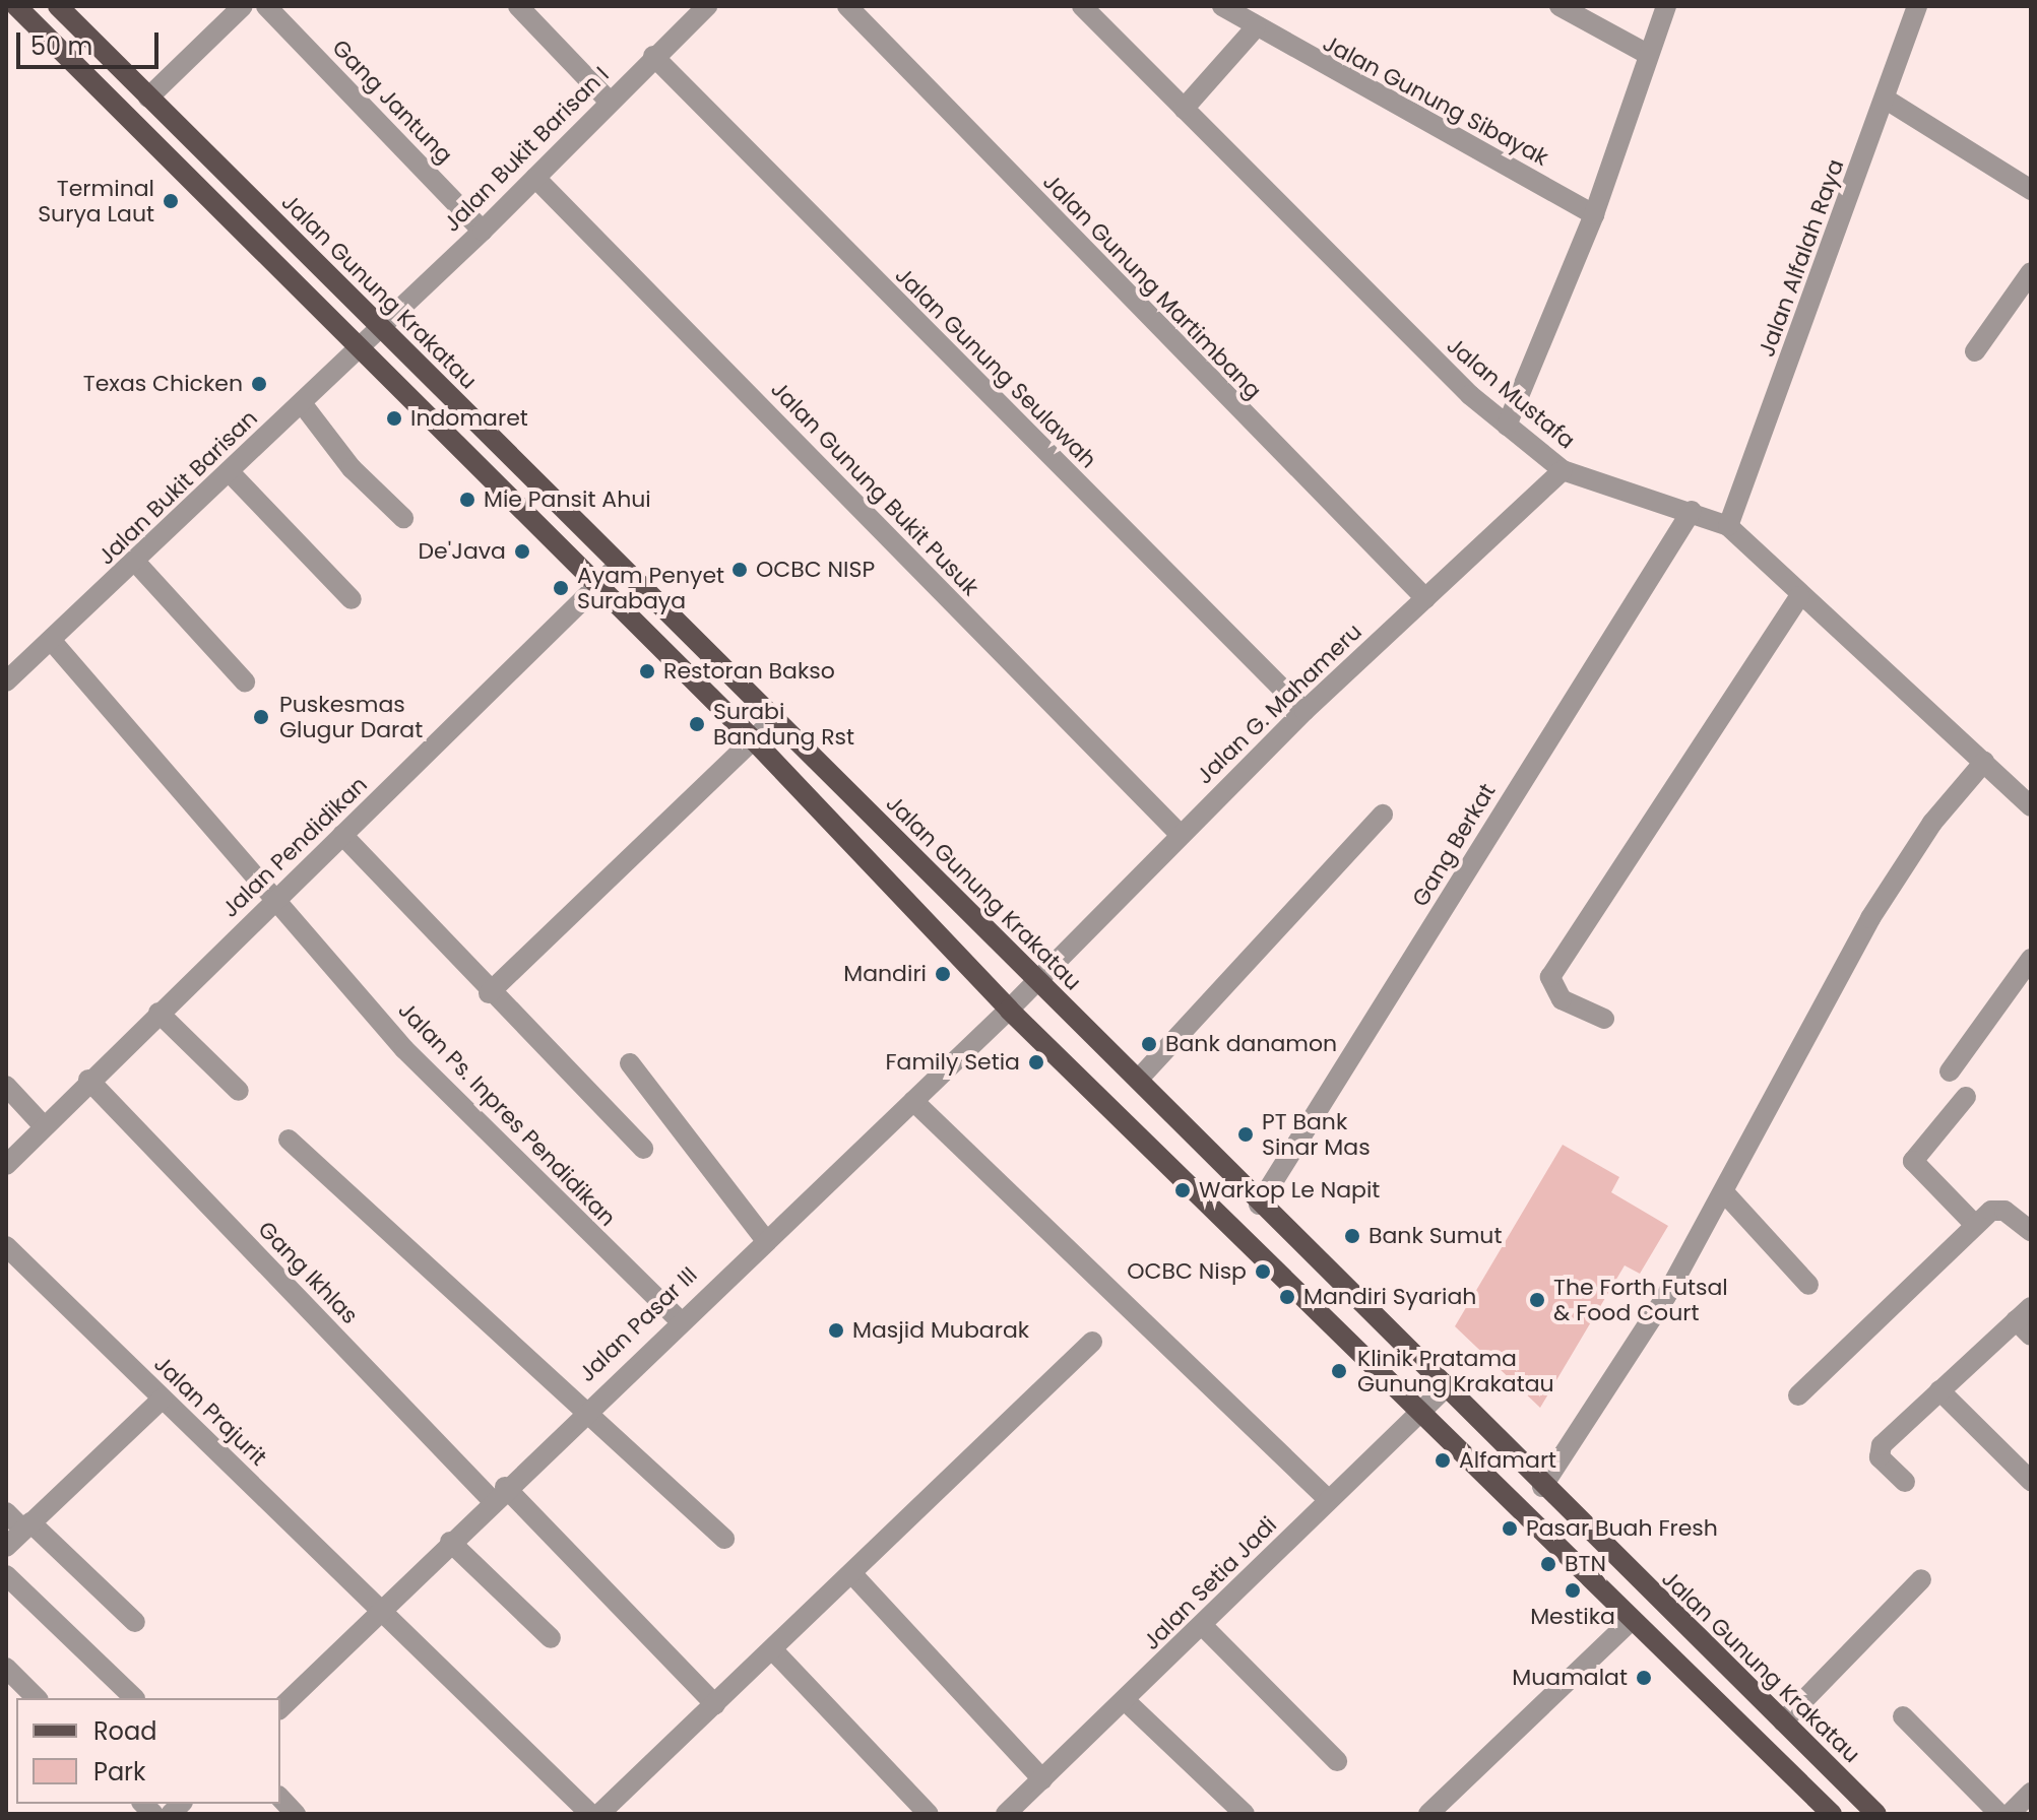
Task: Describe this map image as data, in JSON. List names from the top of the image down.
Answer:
{
  "streets": {
    "main road": ["Jalan Gunung Krakatau"],
    "street": [
      "Jalan Gunung Sibayak",
      "Gang Jantung",
      "Jalan Bukit Barisan I",
      "Jalan Alfalah Raya",
      "Jalan Gunung Martimbang",
      "Jalan Gunung Seulawah",
      "Jalan Mustafa",
      "Jalan Bukit Barisan",
      "Jalan Gunung Bukit Pusuk",
      "Jalan G. Mahameru",
      "Gang Berkat",
      "Jalan Pendidikan",
      "Jalan Ps. Inpres Pendidikan",
      "Gang Ikhlas",
      "Jalan Pasar III",
      "Jalan Prajurit",
      "Jalan Setia Jadi"
    ]
  },
  "crossings": [
    ["Gang Jantung", "Jalan Bukit Barisan I"],
    ["Jalan Bukit Barisan I", "Jalan Gunung Krakatau"],
    ["Jalan Bukit Barisan I", "Jalan Gunung Seulawah"],
    ["Jalan Bukit Barisan I", "Jalan Bukit Barisan"],
    ["Jalan Bukit Barisan I", "Jalan Gunung Bukit Pusuk"],
    ["Jalan Alfalah Raya", "Jalan Mustafa"],
    ["Jalan Gunung Martimbang", "Jalan G. Mahameru"],
    ["Jalan Gunung Krakatau", "Jalan Bukit Barisan"],
    ["Jalan Gunung Krakatau", "Jalan G. Mahameru"],
    ["Jalan Gunung Krakatau", "Gang Berkat"],
    ["Jalan Gunung Krakatau", "Jalan Pendidikan"],
    ["Jalan Gunung Krakatau", "Jalan Pasar III"],
    ["Jalan Gunung Krakatau", "Jalan Setia Jadi"],
    ["Jalan Gunung Seulawah", "Jalan G. Mahameru"],
    ["Jalan Mustafa", "Jalan G. Mahameru"],
    ["Jalan Mustafa", "Gang Berkat"],
    ["Jalan Bukit Barisan", "Jalan Ps. Inpres Pendidikan"],
    ["Jalan Gunung Bukit Pusuk", "Jalan G. Mahameru"],
    ["Jalan G. Mahameru", "Jalan Pasar III"],
    ["Jalan Pendidikan", "Jalan Ps. Inpres Pendidikan"],
    ["Jalan Pendidikan", "Gang Ikhlas"],
    ["Jalan Ps. Inpres Pendidikan", "Jalan Pasar III"],
    ["Gang Ikhlas", "Jalan Pasar III"],
    ["Jalan Pasar III", "Jalan Prajurit"]
  ],
  "places": [
    "Terminal Surya Laut",
    "Texas Chicken",
    "Indomaret",
    "Mie Pansit Ahui",
    "De'Java",
    "OCBC NISP",
    "Ayam Penyet Surabaya",
    "Restoran Bakso",
    "Puskesmas Glugur Darat",
    "Surabi Bandung Rst",
    "Mandiri",
    "Bank danamon",
    "Family Setia",
    "PT Bank Sinar Mas",
    "Warkop Le Napit",
    "Bank Sumut",
    "OCBC Nisp",
    "Mandiri Syariah",
    "The Forth Futsal & Food Court",
    "Masjid Mubarak",
    "Klinik Pratama Gunung Krakatau",
    "Alfamart",
    "Pasar Buah Fresh",
    "BTN",
    "Mestika",
    "Muamalat"
  ],
  "legend": ["Road", "Park"],
  "scale_bar": "50 m"
}
